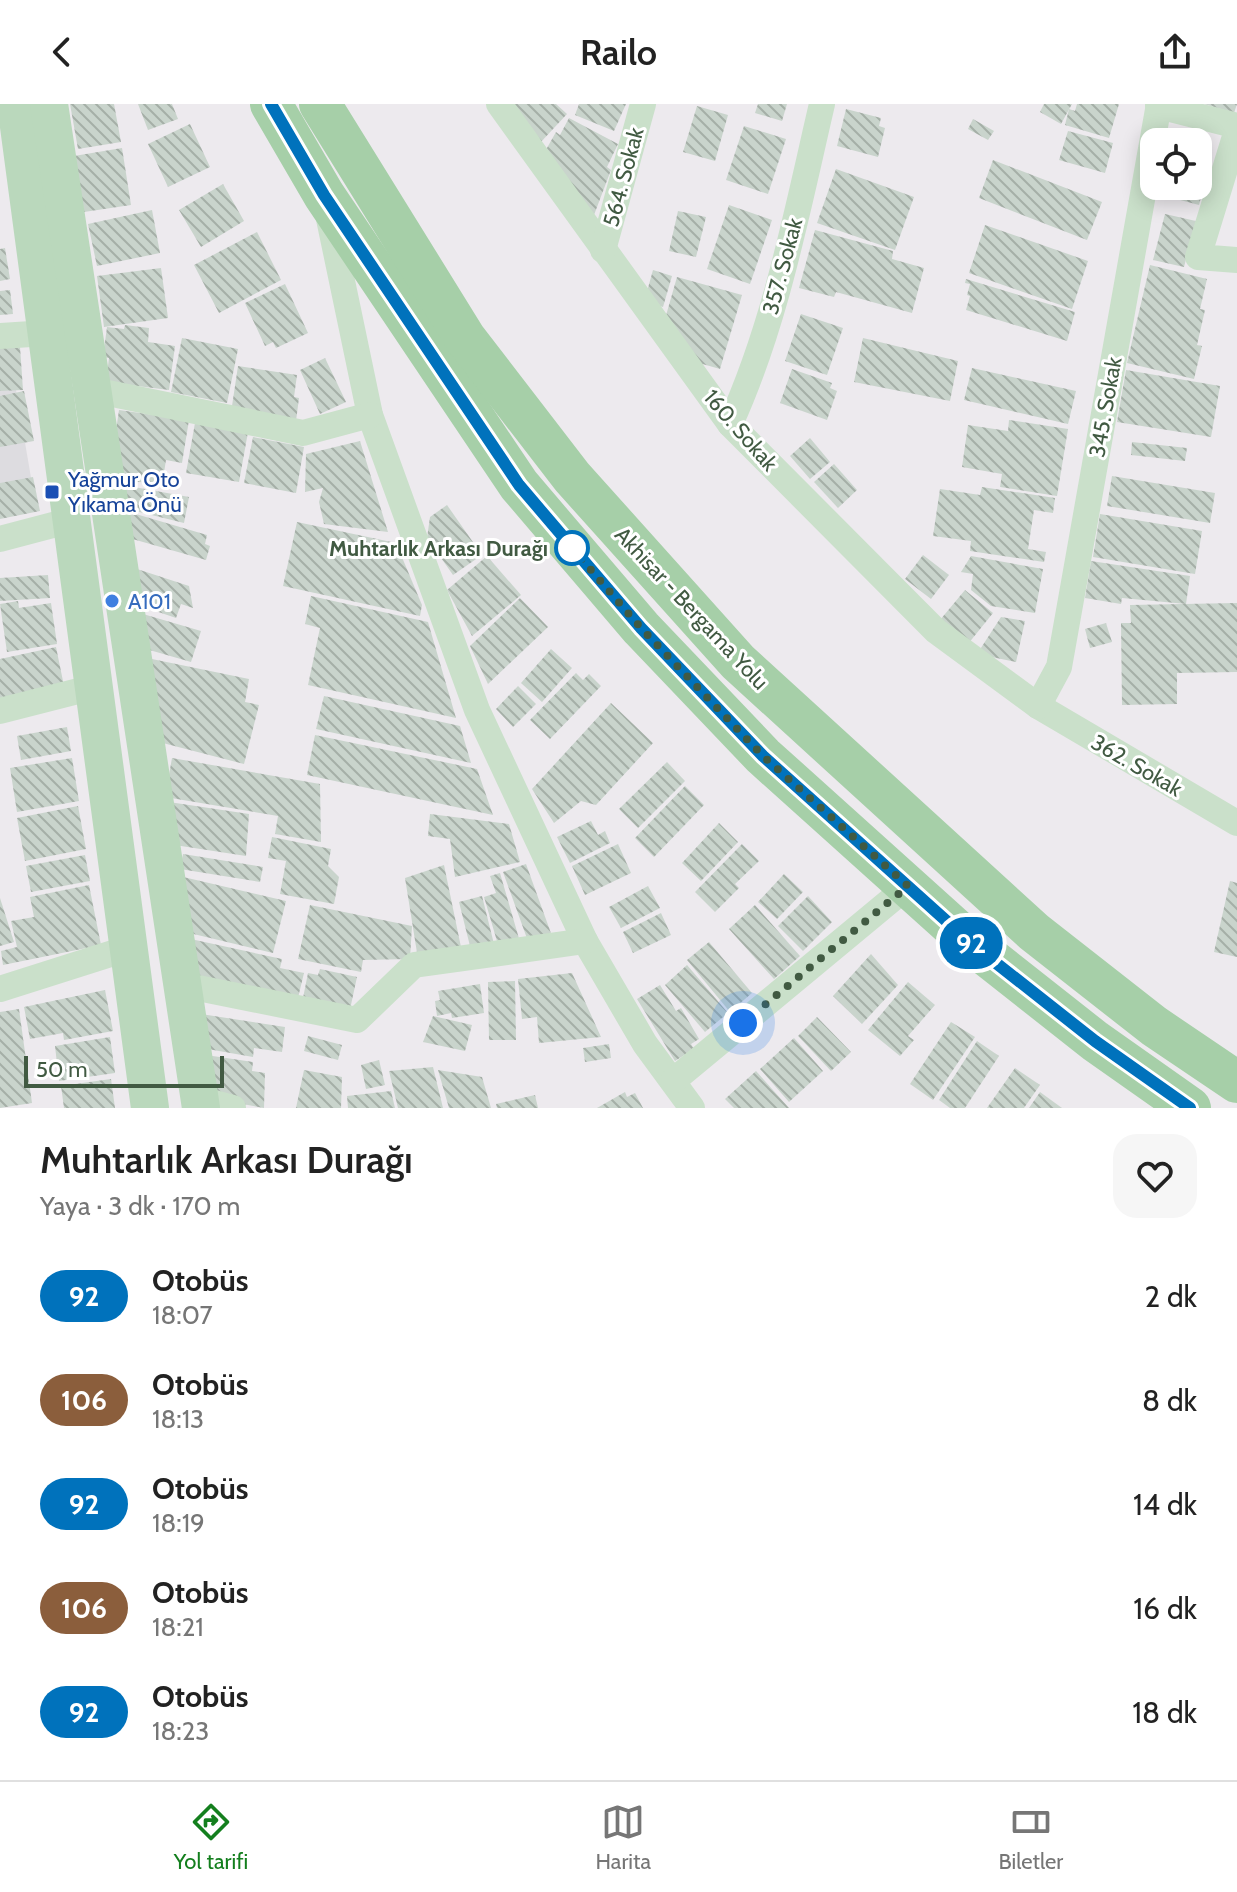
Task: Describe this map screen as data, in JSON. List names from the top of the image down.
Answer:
{
  "streets": {
    "main road": ["Akhisar - Bergama Yolu"],
    "street": [
      "564. Sokak",
      "357. Sokak",
      "345. Sokak",
      "160. Sokak",
      "362. Sokak"
    ]
  },
  "crossings": [
    ["564. Sokak", "160. Sokak"],
    ["357. Sokak", "160. Sokak"],
    ["345. Sokak", "160. Sokak"],
    ["345. Sokak", "362. Sokak"],
    ["160. Sokak", "362. Sokak"]
  ],
  "places": {
    "transit": ["Yağmur Oto Yıkama Önü"],
    "other": ["Muhtarlık Arkası Durağı", "A101"]
  },
  "lines": ["bus line 92"],
  "scale_bar": "50 m",
  "page": {
    "header": "Railo",
    "on_map": "92",
    "scale": "50 m",
    "heading": ["Muhtarlık Arkası Durağı", "Yaya · 3 dk · 170 m"],
    "list": [
      {
        "mark": "92",
        "name": "Otobüs",
        "note": "18:07",
        "value": "2 dk"
      },
      {
        "mark": "106",
        "name": "Otobüs",
        "note": "18:13",
        "value": "8 dk"
      },
      {
        "mark": "92",
        "name": "Otobüs",
        "note": "18:19",
        "value": "14 dk"
      },
      {
        "mark": "106",
        "name": "Otobüs",
        "note": "18:21",
        "value": "16 dk"
      },
      {
        "mark": "92",
        "name": "Otobüs",
        "note": "18:23",
        "value": "18 dk"
      }
    ],
    "tabs": ["Yol tarifi", "Harita", "Biletler"]
  }
}
